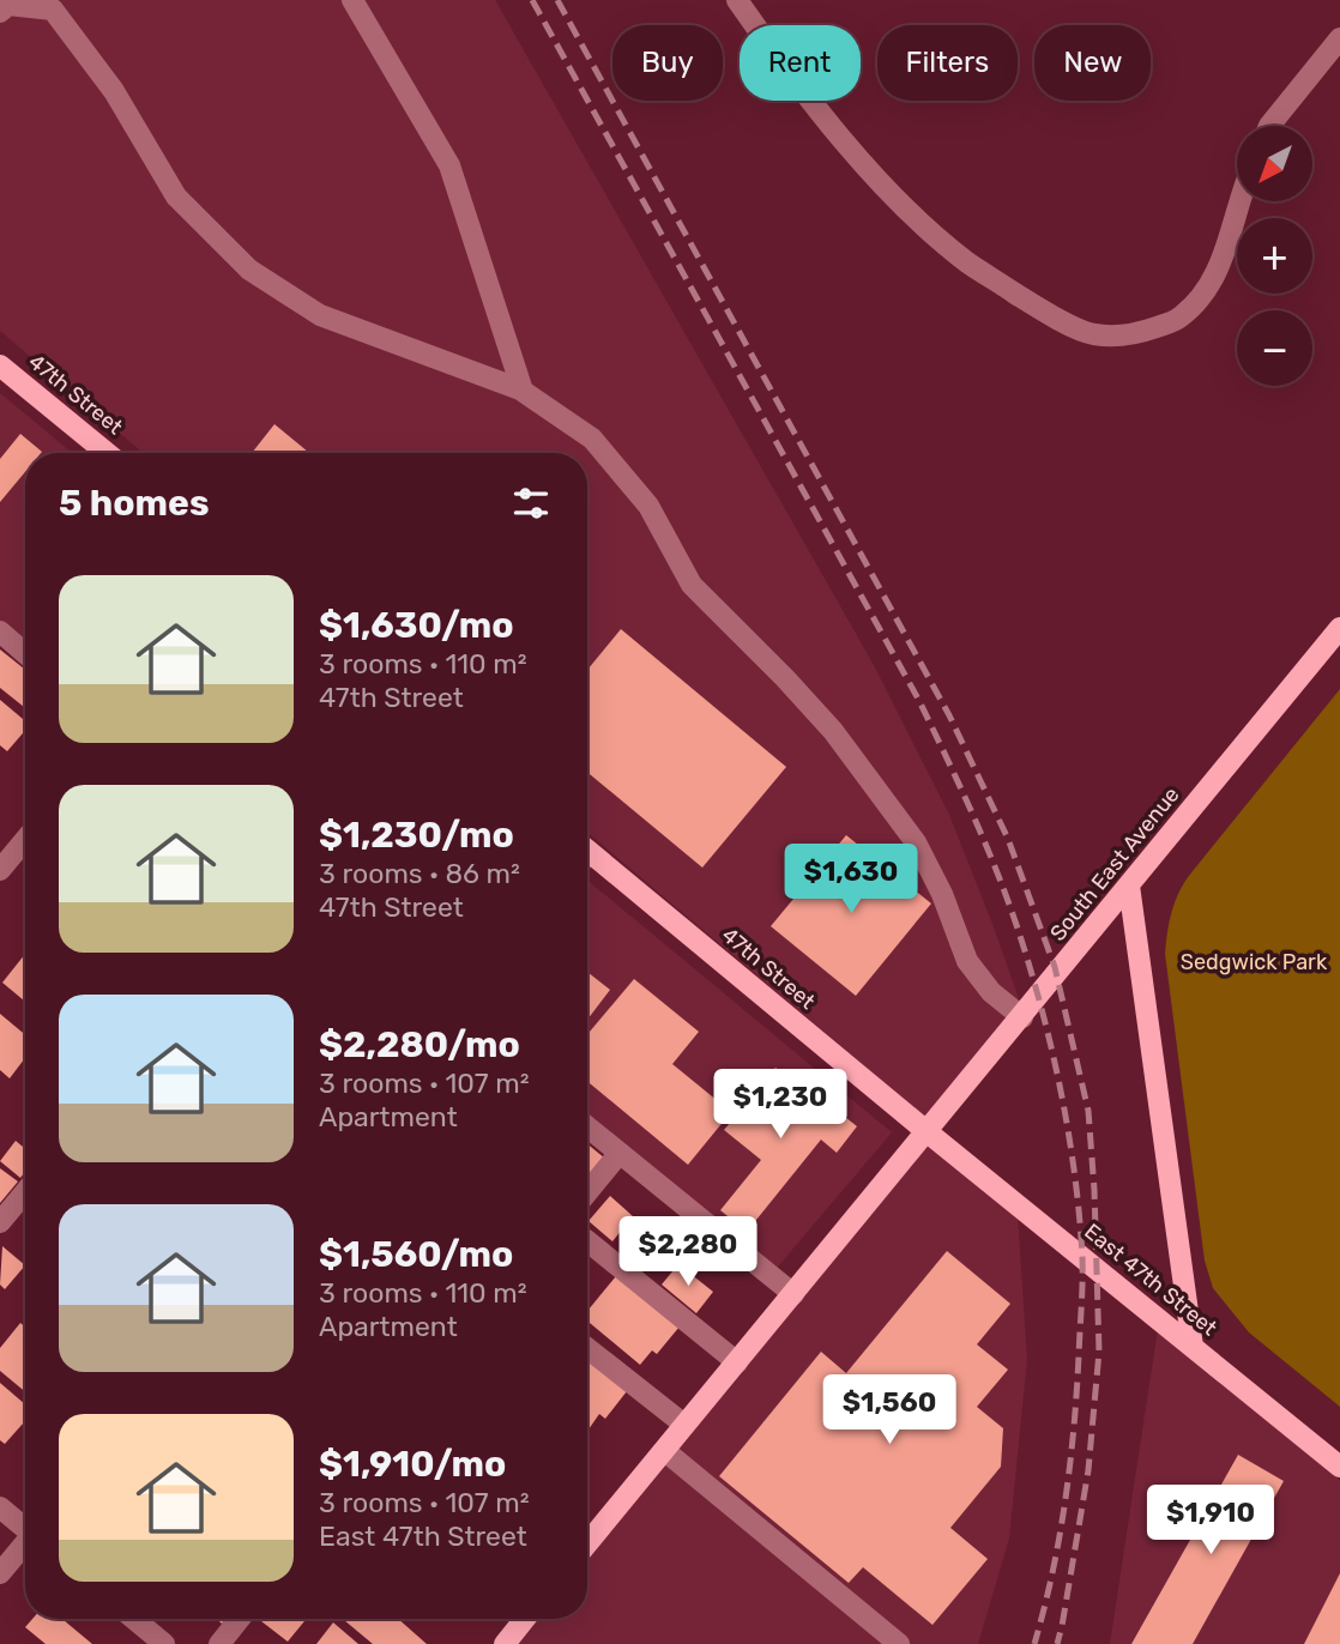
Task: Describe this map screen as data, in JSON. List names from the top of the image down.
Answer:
{
  "streets": {
    "main road": ["47th Street", "South East Avenue", "East 47th Street"]
  },
  "crossings": [
    ["47th Street", "South East Avenue"],
    ["47th Street", "East 47th Street"],
    ["South East Avenue", "East 47th Street"]
  ],
  "parks": ["Sedgwick Park"],
  "north": "bottom left",
  "page": {
    "chip": [
      "Buy",
      "Rent",
      "Filters",
      "New"
    ],
    "map_buttons": ["+", "−"],
    "heading": "5 homes",
    "list": [
      {
        "name": "$1,630/mo",
        "note": "3 rooms · 110 m² · 47th Street"
      },
      {
        "name": "$1,230/mo",
        "note": "3 rooms · 86 m² · 47th Street"
      },
      {
        "name": "$2,280/mo",
        "note": "3 rooms · 107 m² · Apartment"
      },
      {
        "name": "$1,560/mo",
        "note": "3 rooms · 110 m² · Apartment"
      },
      {
        "name": "$1,910/mo",
        "note": "3 rooms · 107 m² · East 47th Street"
      }
    ],
    "price": [
      "$1,630",
      "$1,230",
      "$2,280",
      "$1,560",
      "$1,910"
    ]
  }
}
